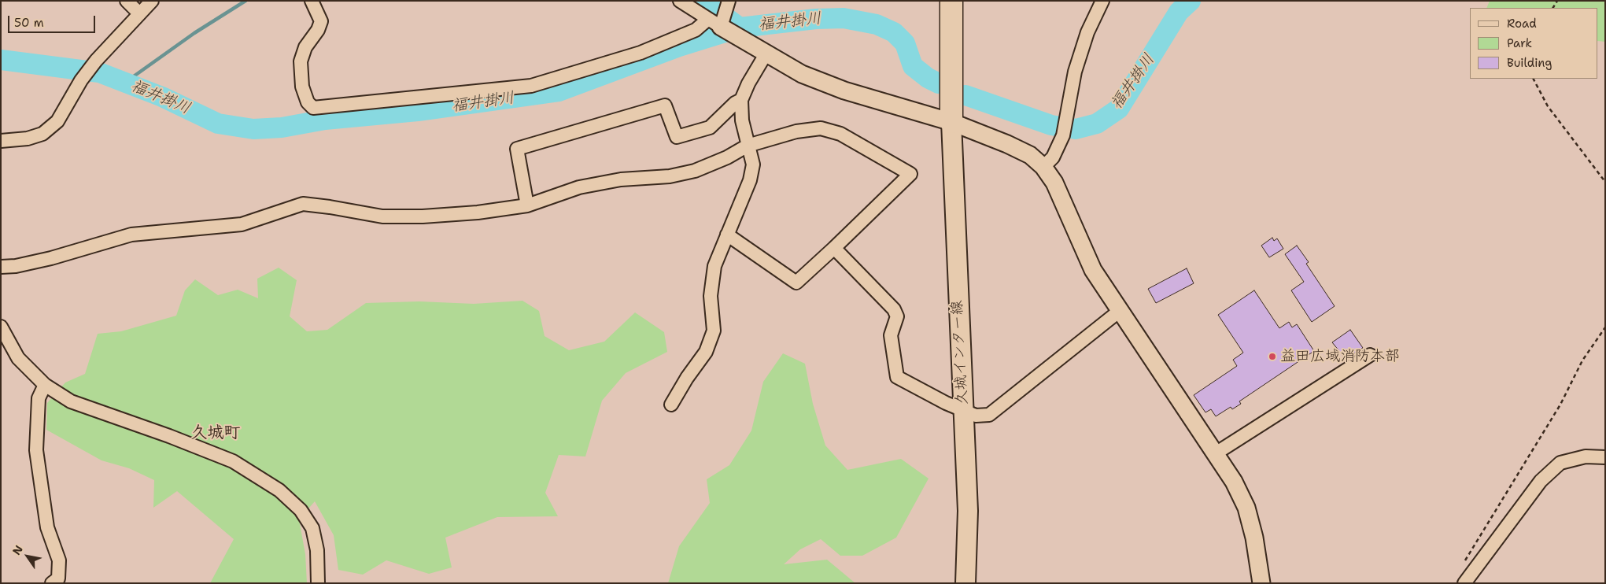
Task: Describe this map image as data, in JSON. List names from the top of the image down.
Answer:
{
  "streets": {
    "main road": ["久城インター線"]
  },
  "districts": ["久城町"],
  "water": ["福井掛川"],
  "places": ["益田広域消防本部"],
  "legend": ["Road", "Park", "Building"],
  "scale_bar": "50 m",
  "north": "top left"
}
